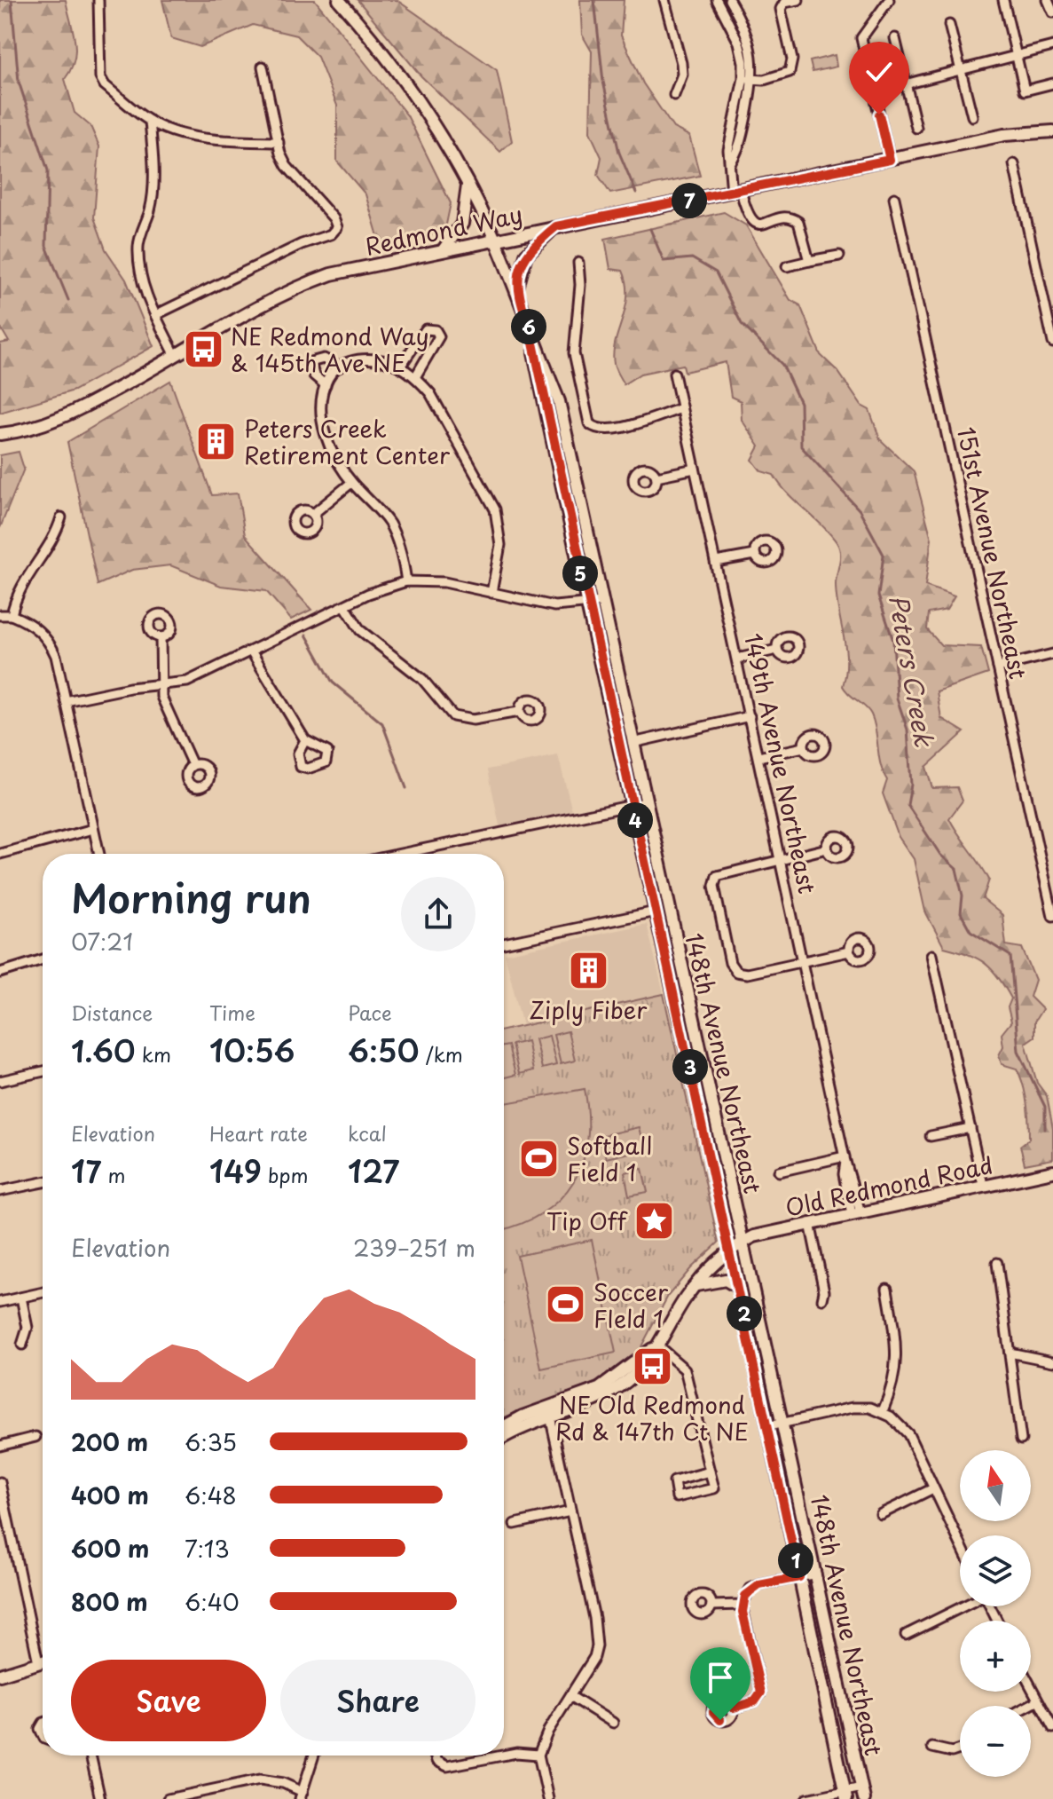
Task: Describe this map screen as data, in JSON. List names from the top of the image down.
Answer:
{
  "streets": {
    "main road": ["Redmond Way", "148th Avenue Northeast", "Old Redmond Road"],
    "street": ["151st Avenue Northeast", "149th Avenue Northeast"]
  },
  "crossings": [
    ["Redmond Way", "148th Avenue Northeast"],
    ["149th Avenue Northeast", "Old Redmond Road"],
    ["148th Avenue Northeast", "Old Redmond Road"]
  ],
  "water": ["Peters Creek"],
  "places": {
    "bus stop": ["NE Redmond Way & 145th Ave NE", "NE Old Redmond Rd & 147th Ct NE"],
    "building": ["Peters Creek Retirement Center", "Ziply Fiber"],
    "sports": ["Softball Field 1", "Soccer FIeld 1"],
    "place": ["Tip Off"]
  },
  "north": "top",
  "page": {
    "pins": [
      "7",
      "6",
      "5",
      "4",
      "3",
      "2",
      "1"
    ],
    "heading": ["Morning run", "07:21"],
    "stats": [
      ["Distance", "1.60 km"],
      ["Time", "10:56"],
      ["Pace", "6:50 /km"],
      ["Elevation", "17 m"],
      ["Heart rate", "149 bpm"],
      ["kcal", "127"]
    ],
    "chart": ["Elevation", "239–251 m"],
    "list": [
      {
        "name": "200 m",
        "note": "6:35"
      },
      {
        "name": "400 m",
        "note": "6:48"
      },
      {
        "name": "600 m",
        "note": "7:13"
      },
      {
        "name": "800 m",
        "note": "6:40"
      }
    ],
    "map_buttons": ["+", "−"],
    "buttons": ["Save", "Share"]
  }
}
